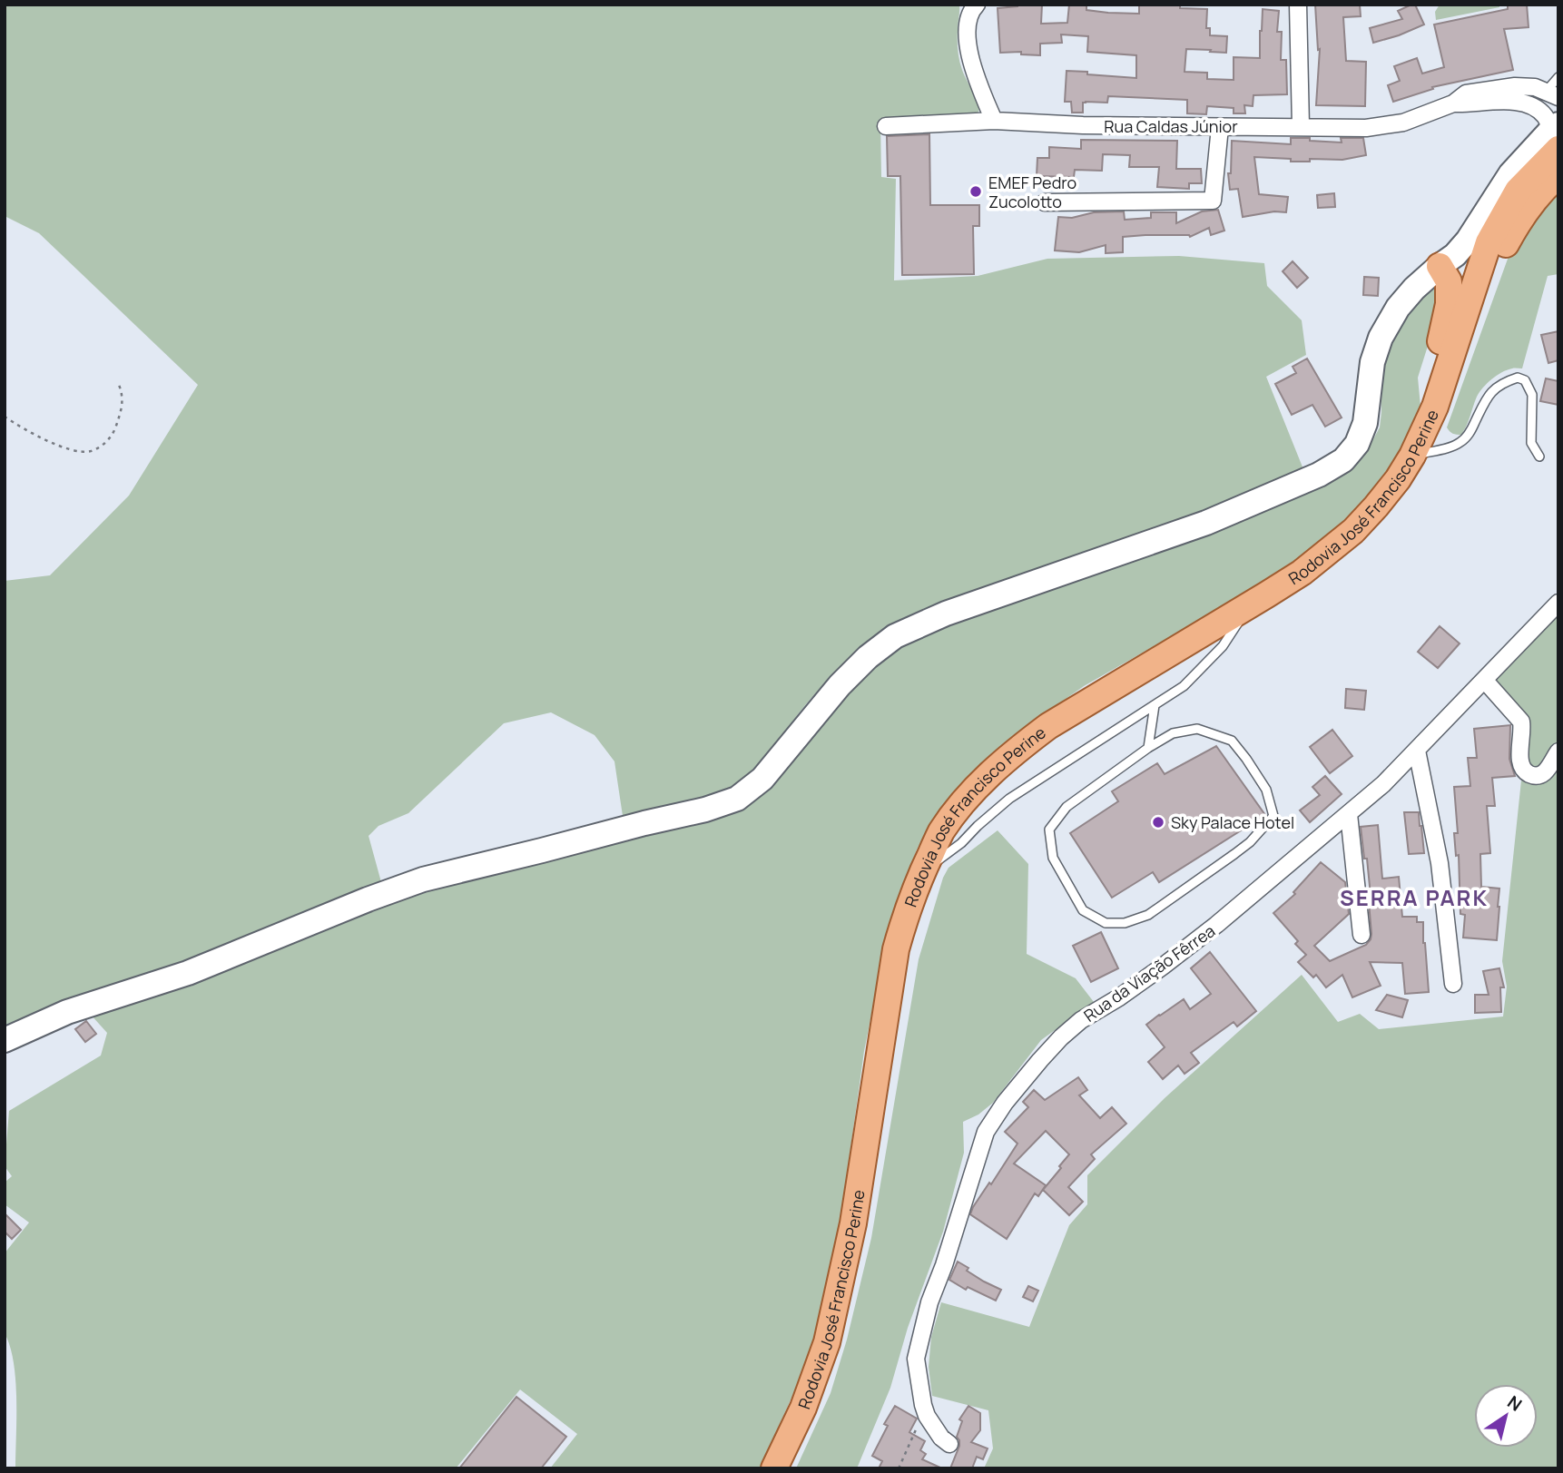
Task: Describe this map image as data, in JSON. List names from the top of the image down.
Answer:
{
  "streets": {
    "main road": ["Rodovia José Francisco Perine"],
    "street": ["Rua Caldas Júnior", "Rua da Viação Fêrrea"]
  },
  "districts": ["SERRA PARK"],
  "places": ["EMEF Pedro Zucolotto", "Sky Palace Hotel"],
  "north": "top right"
}
